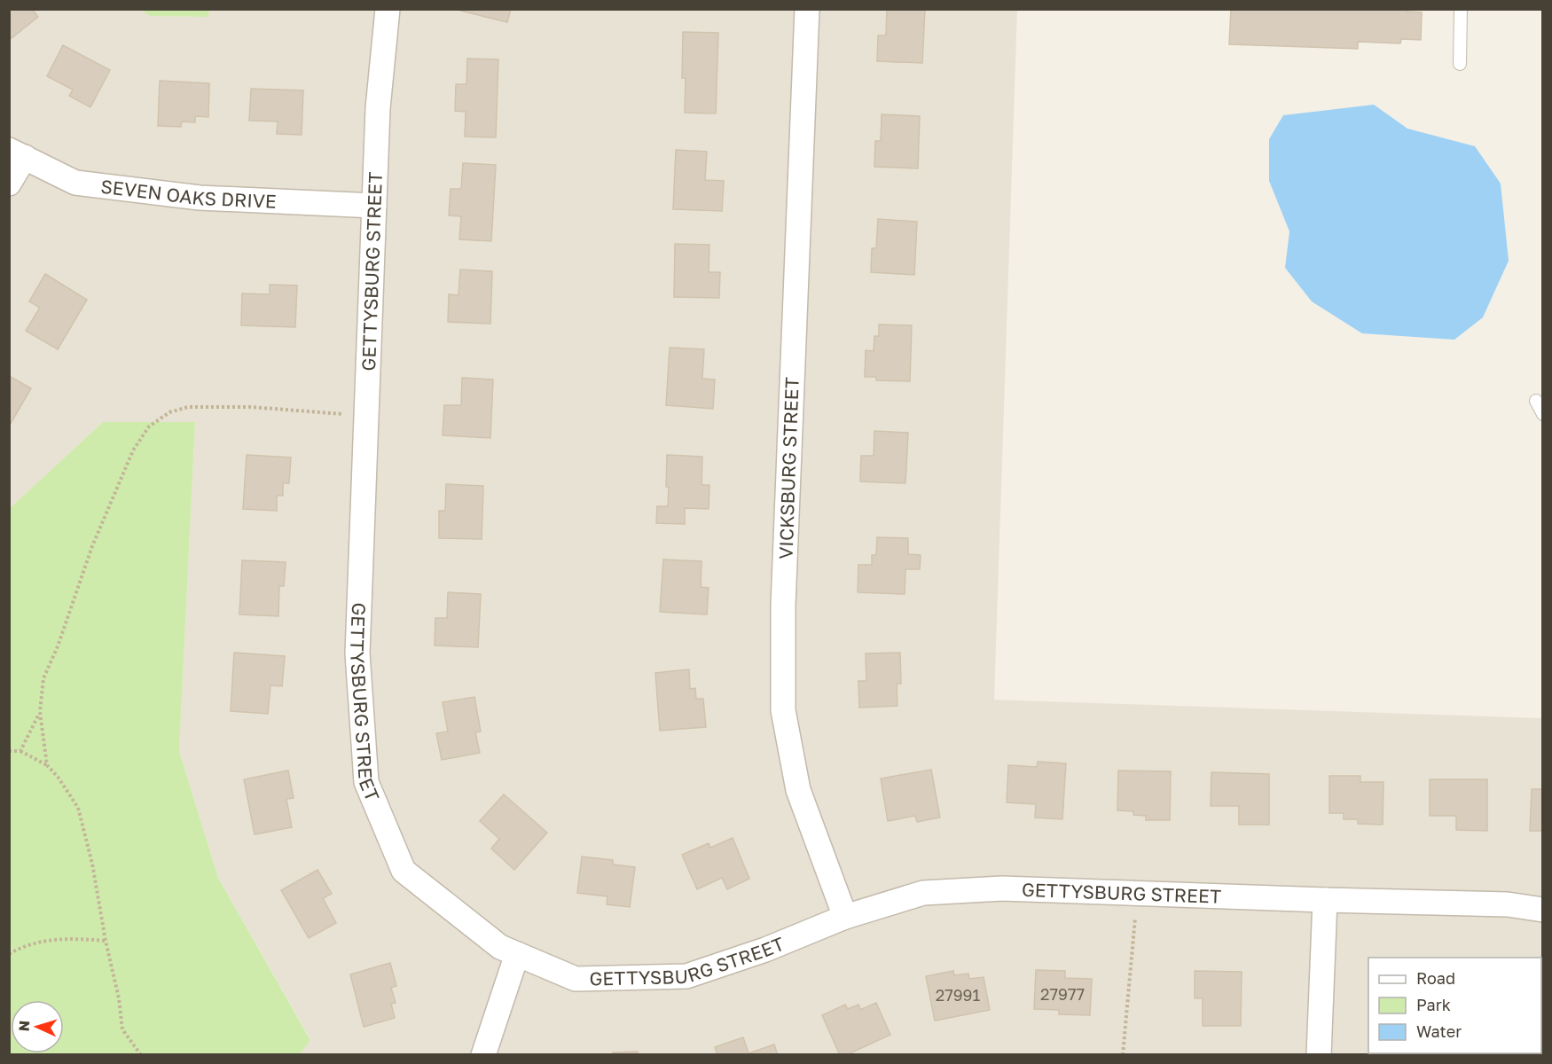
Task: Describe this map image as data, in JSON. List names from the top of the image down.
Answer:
{
  "streets": {
    "street": ["SEVEN OAKS DRIVE", "GETTYSBURG STREET", "VICKSBURG STREET"]
  },
  "crossings": [
    ["SEVEN OAKS DRIVE", "GETTYSBURG STREET"],
    ["GETTYSBURG STREET", "VICKSBURG STREET"]
  ],
  "house_numbers": ["27977", "27991"],
  "legend": ["Road", "Park", "Water"],
  "north": "left"
}
